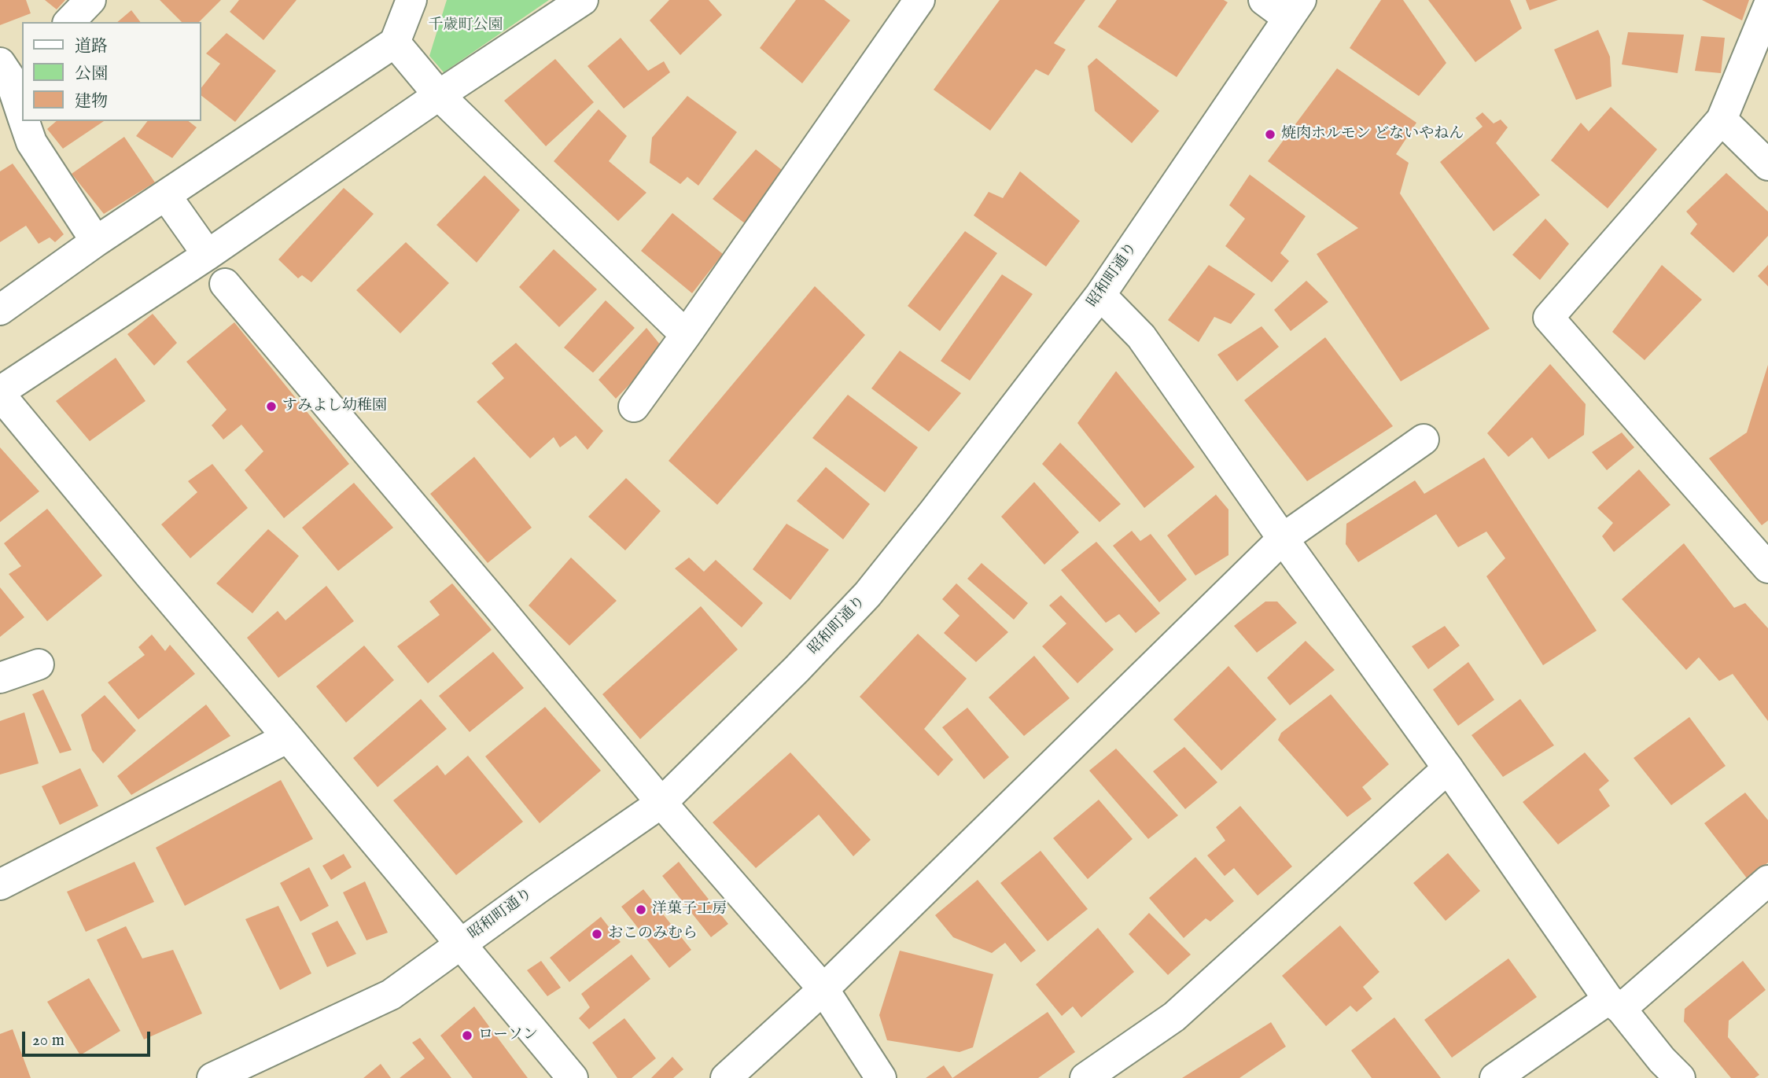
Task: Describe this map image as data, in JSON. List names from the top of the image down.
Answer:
{
  "streets": {
    "street": ["昭和町通り"]
  },
  "parks": ["千歳町公園"],
  "places": [
    "焼肉ホルモン どないやねん",
    "すみよし幼稚園",
    "洋菓子工房",
    "おこのみむら",
    "ローソン"
  ],
  "legend": ["道路", "公園", "建物"],
  "scale_bar": "20 m"
}
